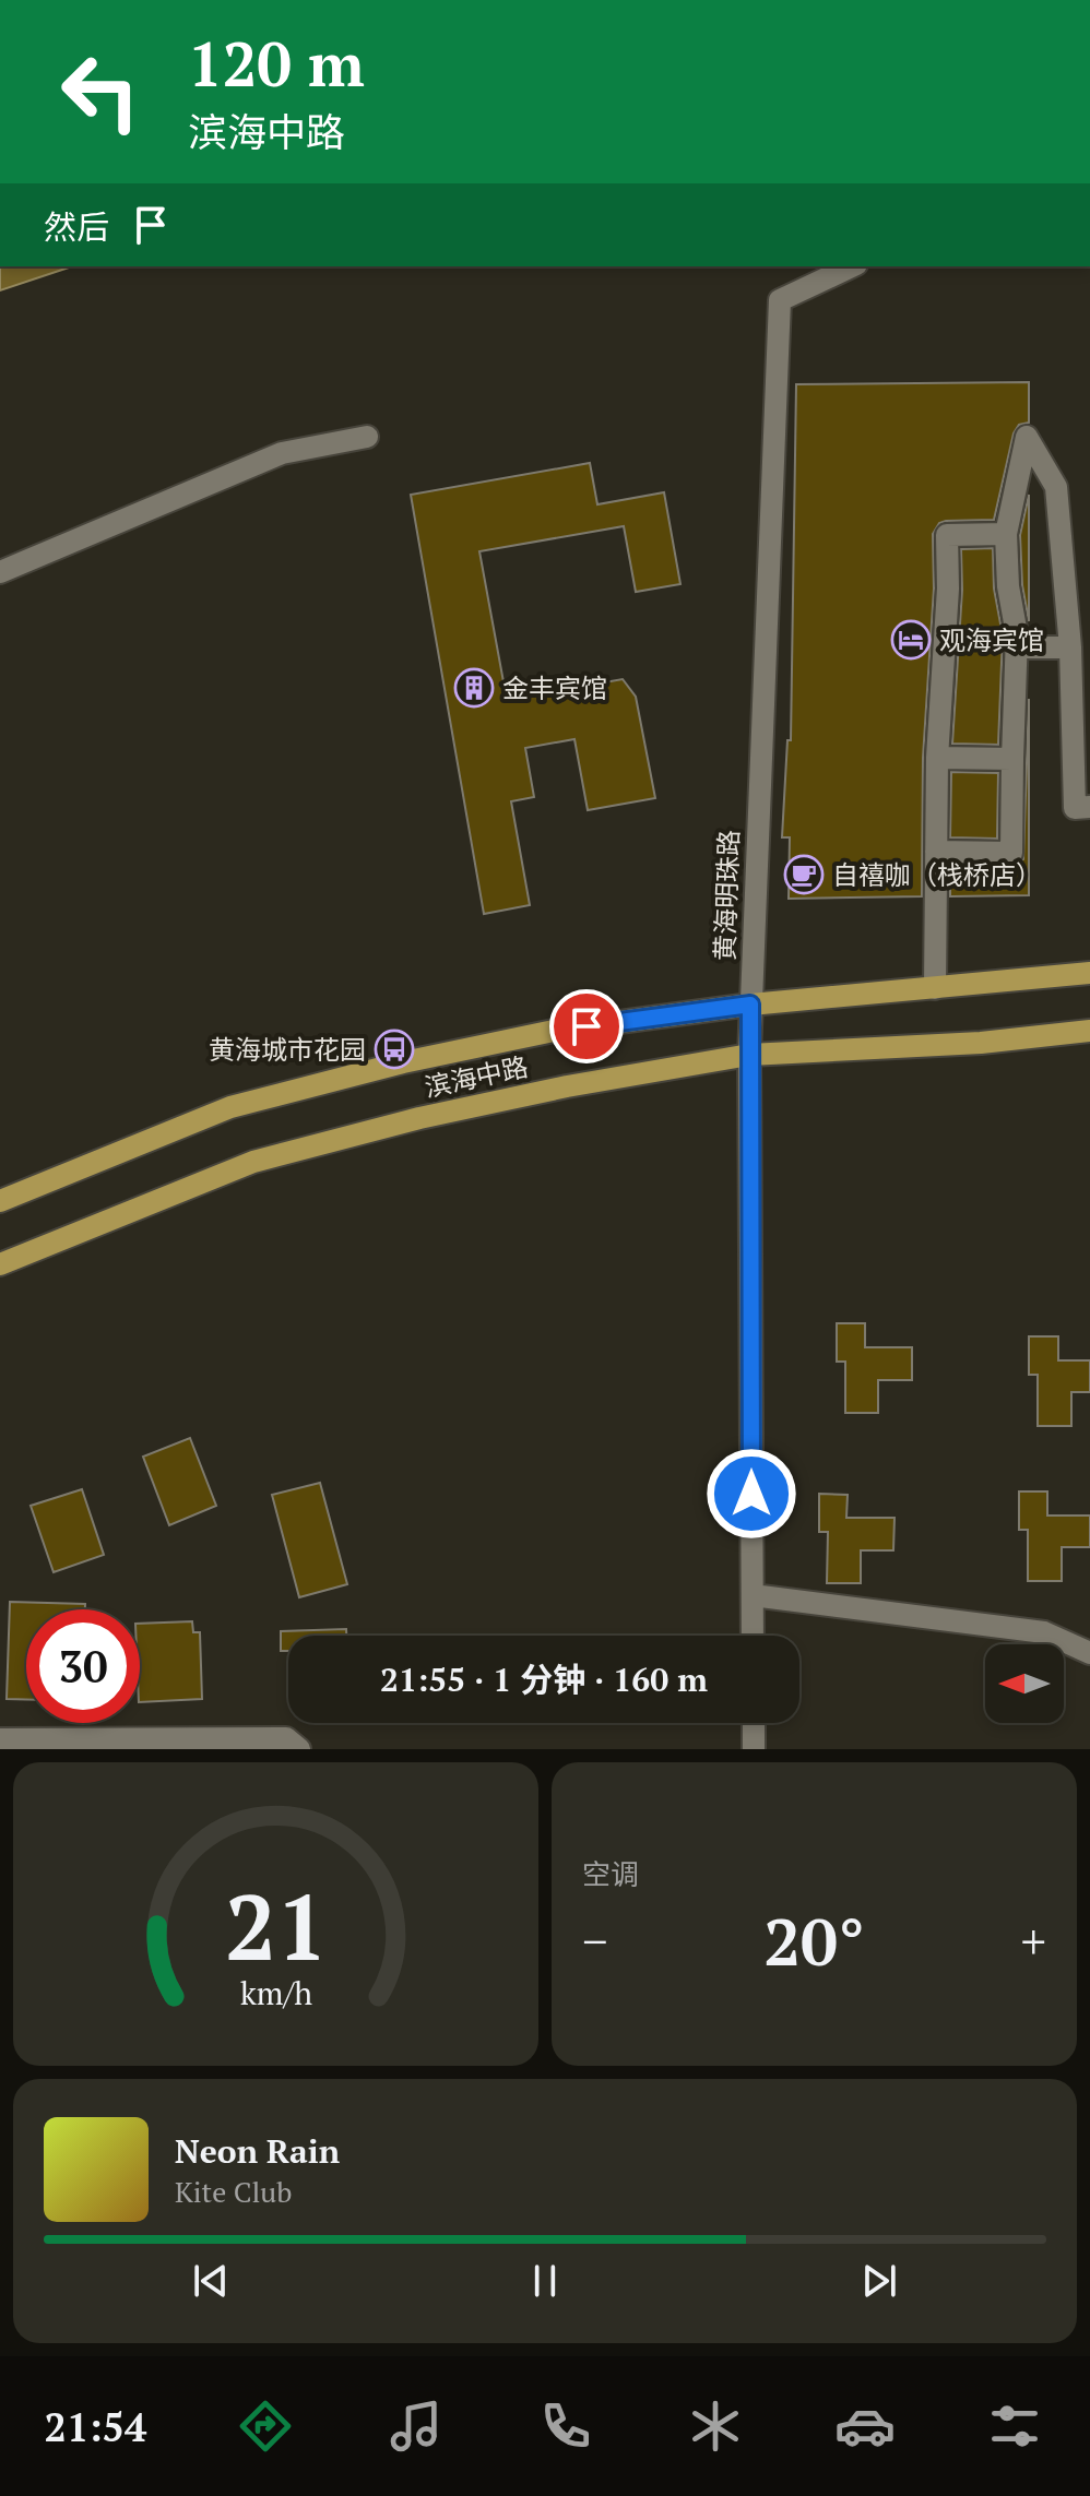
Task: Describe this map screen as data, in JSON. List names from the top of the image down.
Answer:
{
  "streets": {
    "main road": ["滨海中路"],
    "street": ["黄海明珠路"]
  },
  "crossings": [
    ["黄海明珠路", "滨海中路"]
  ],
  "places": {
    "hotel": ["观海宾馆"],
    "building": ["金丰宾馆"],
    "cafe": ["自禧咖（栈桥店）"],
    "bus stop": ["黄海城市花园"]
  },
  "north": "left",
  "page": {
    "turn": ["120 m", "滨海中路"],
    "then": "然后",
    "limit": "30",
    "trip": "21:55 · 1 分钟 · 160 m",
    "tile": "空调",
    "heat": ["−", "20°", "+"],
    "song": ["Neon Rain", "Kite Club"],
    "tabs": "21:54",
    "gauge": ["21", "km/h"]
  }
}
